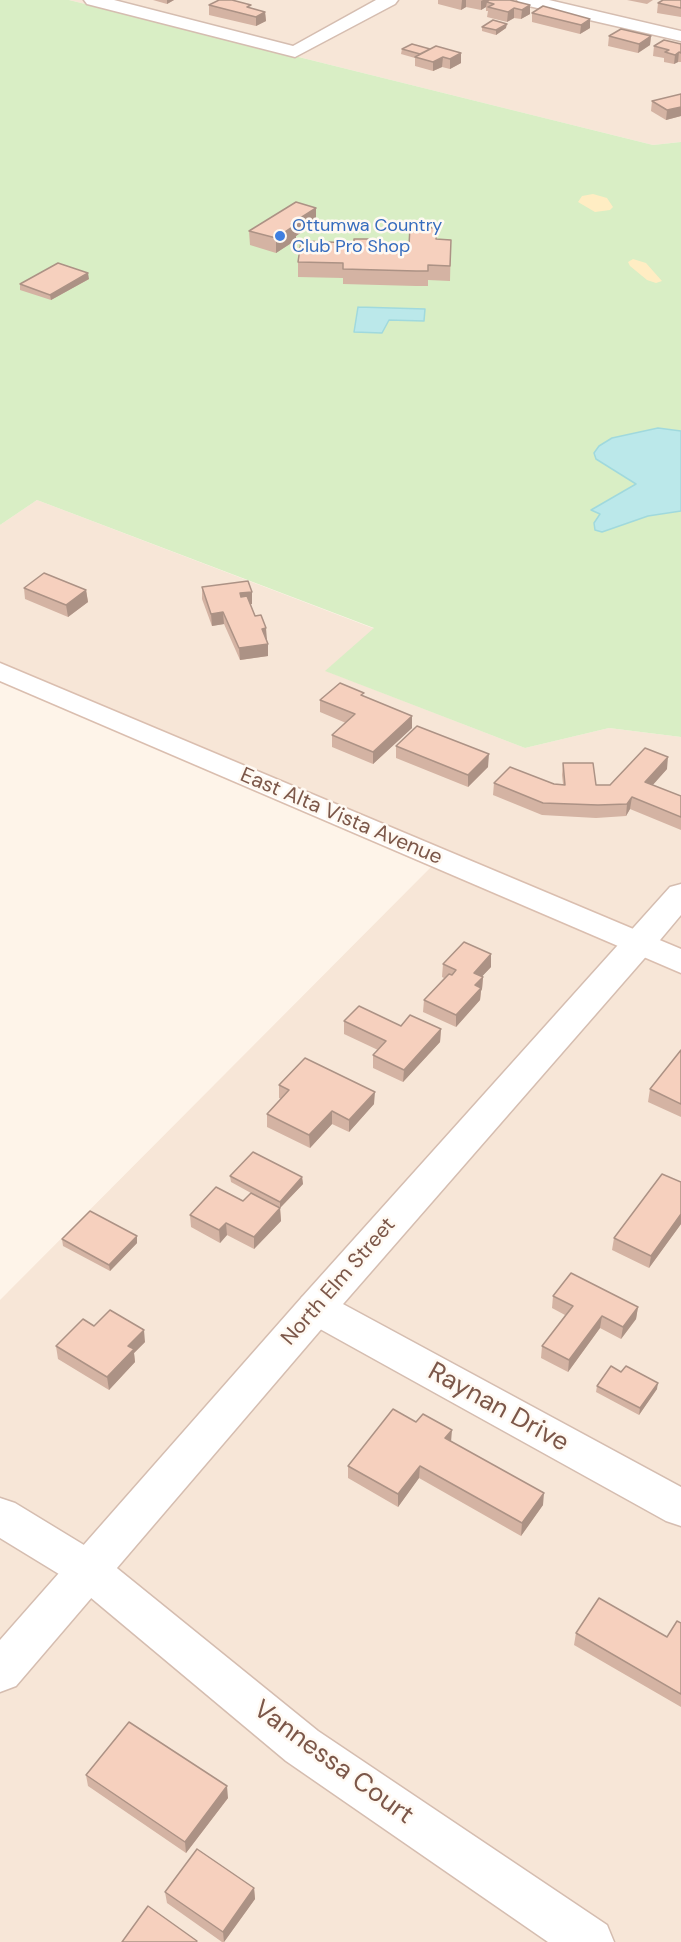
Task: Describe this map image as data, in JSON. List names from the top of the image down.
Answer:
{
  "streets": {
    "street": [
      "East Alta Vista Avenue",
      "North Elm Street",
      "Raynan Drive",
      "Vannessa Court"
    ]
  },
  "crossings": [
    ["East Alta Vista Avenue", "North Elm Street"],
    ["North Elm Street", "Raynan Drive"],
    ["North Elm Street", "Vannessa Court"]
  ],
  "places": ["Ottumwa Country Club Pro Shop"]
}
